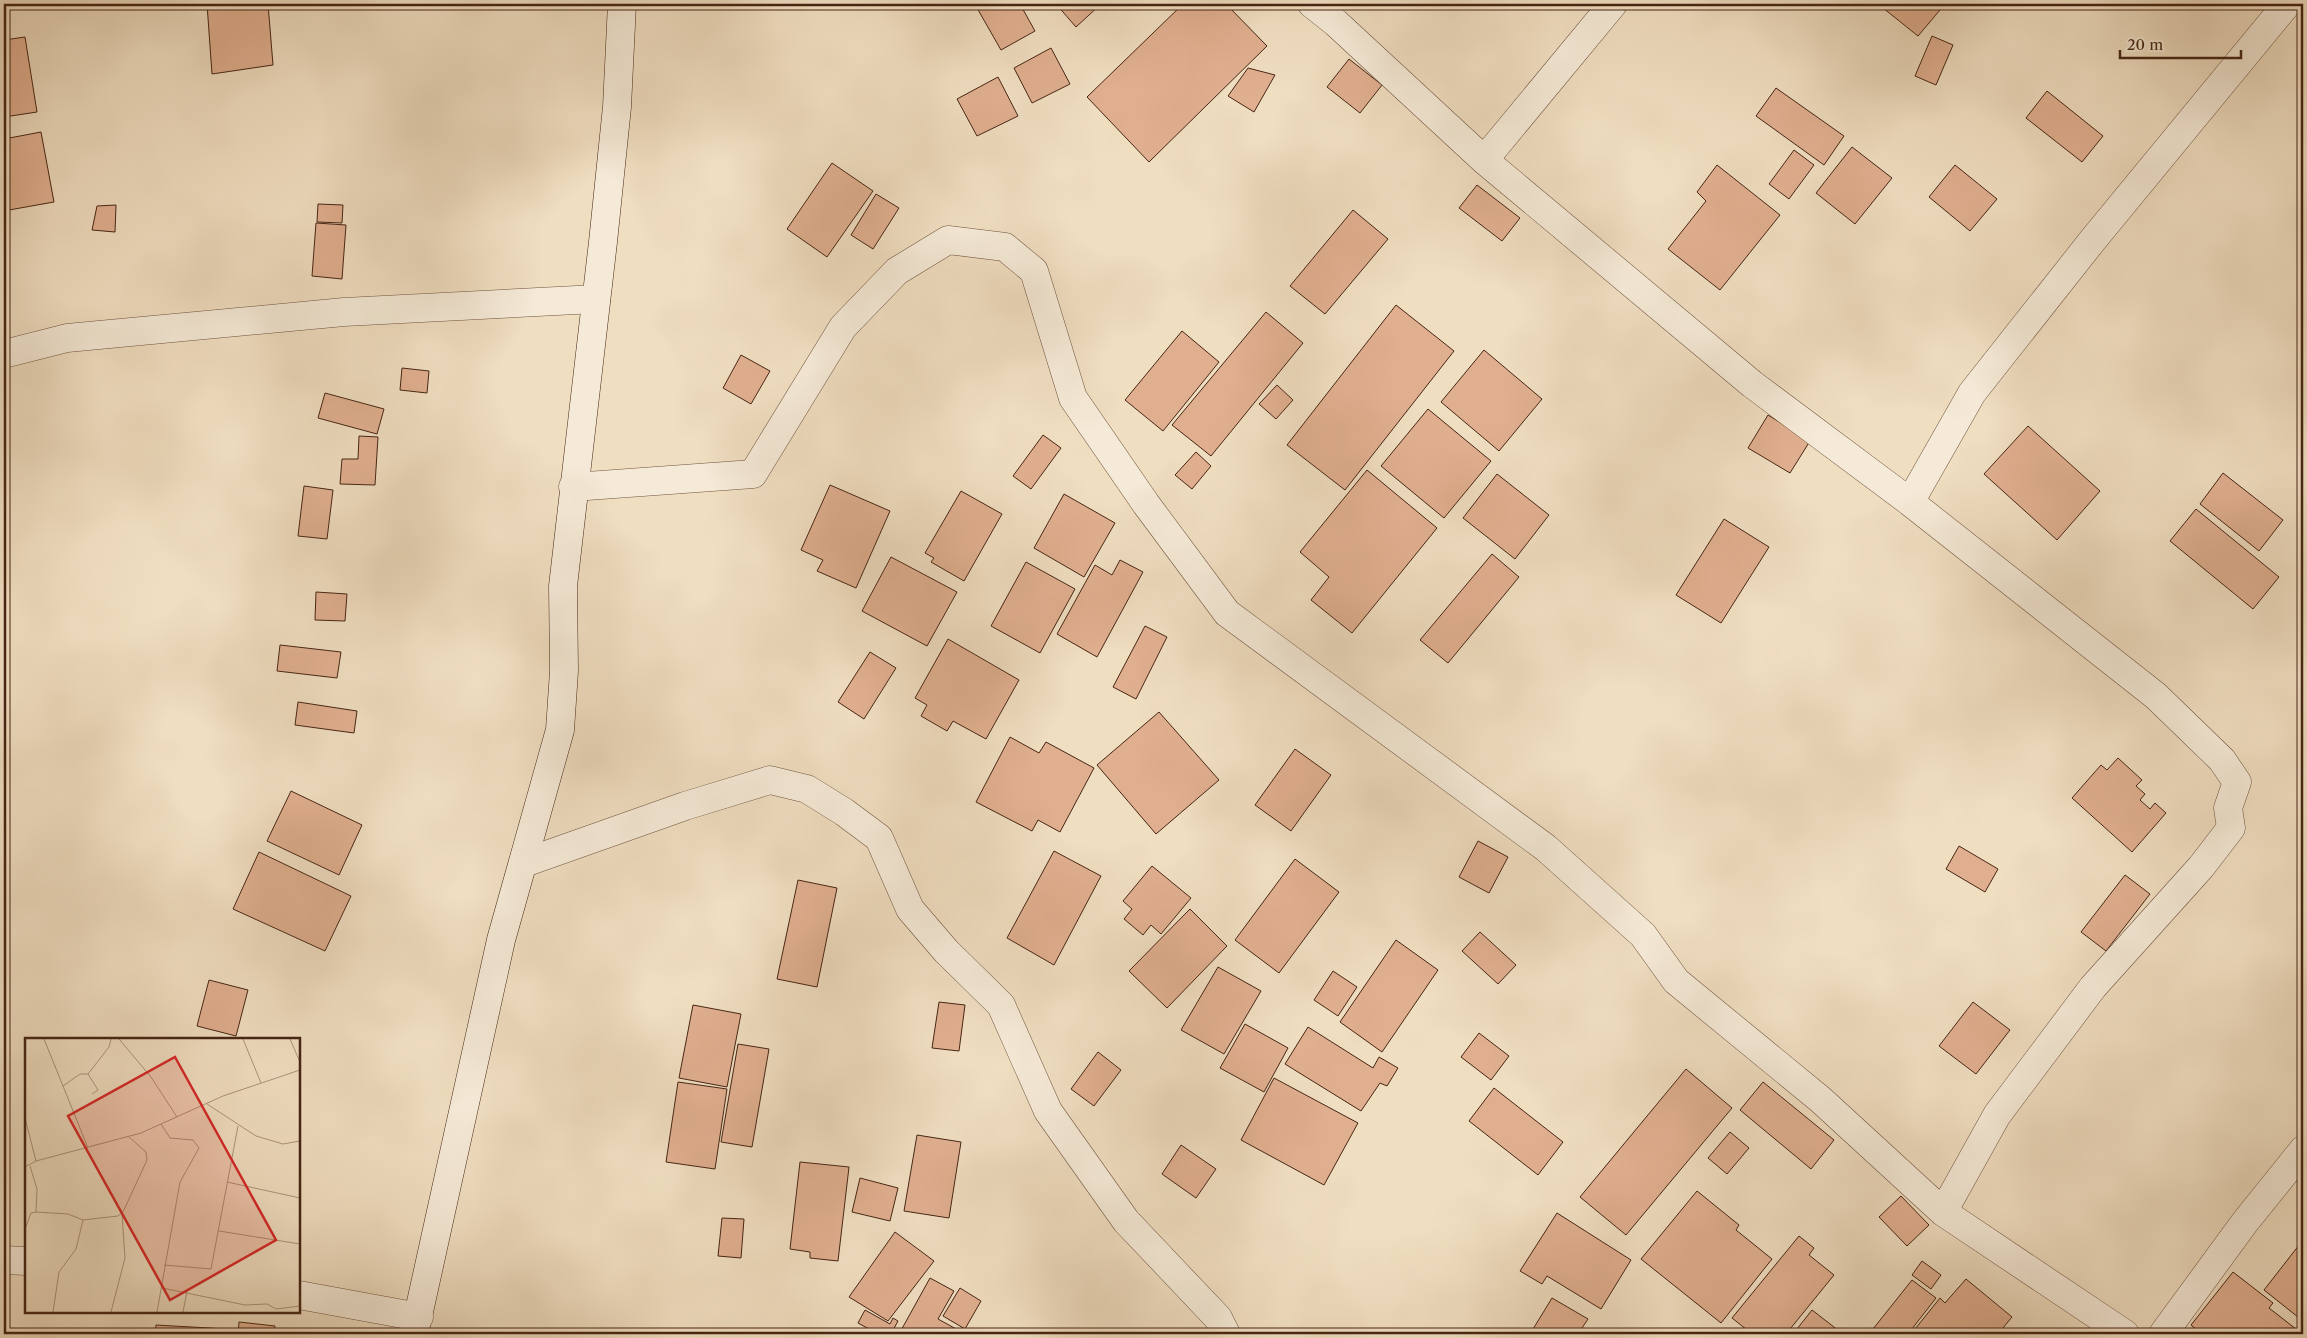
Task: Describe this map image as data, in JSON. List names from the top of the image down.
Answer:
{
  "scale_bar": "20 m"
}
